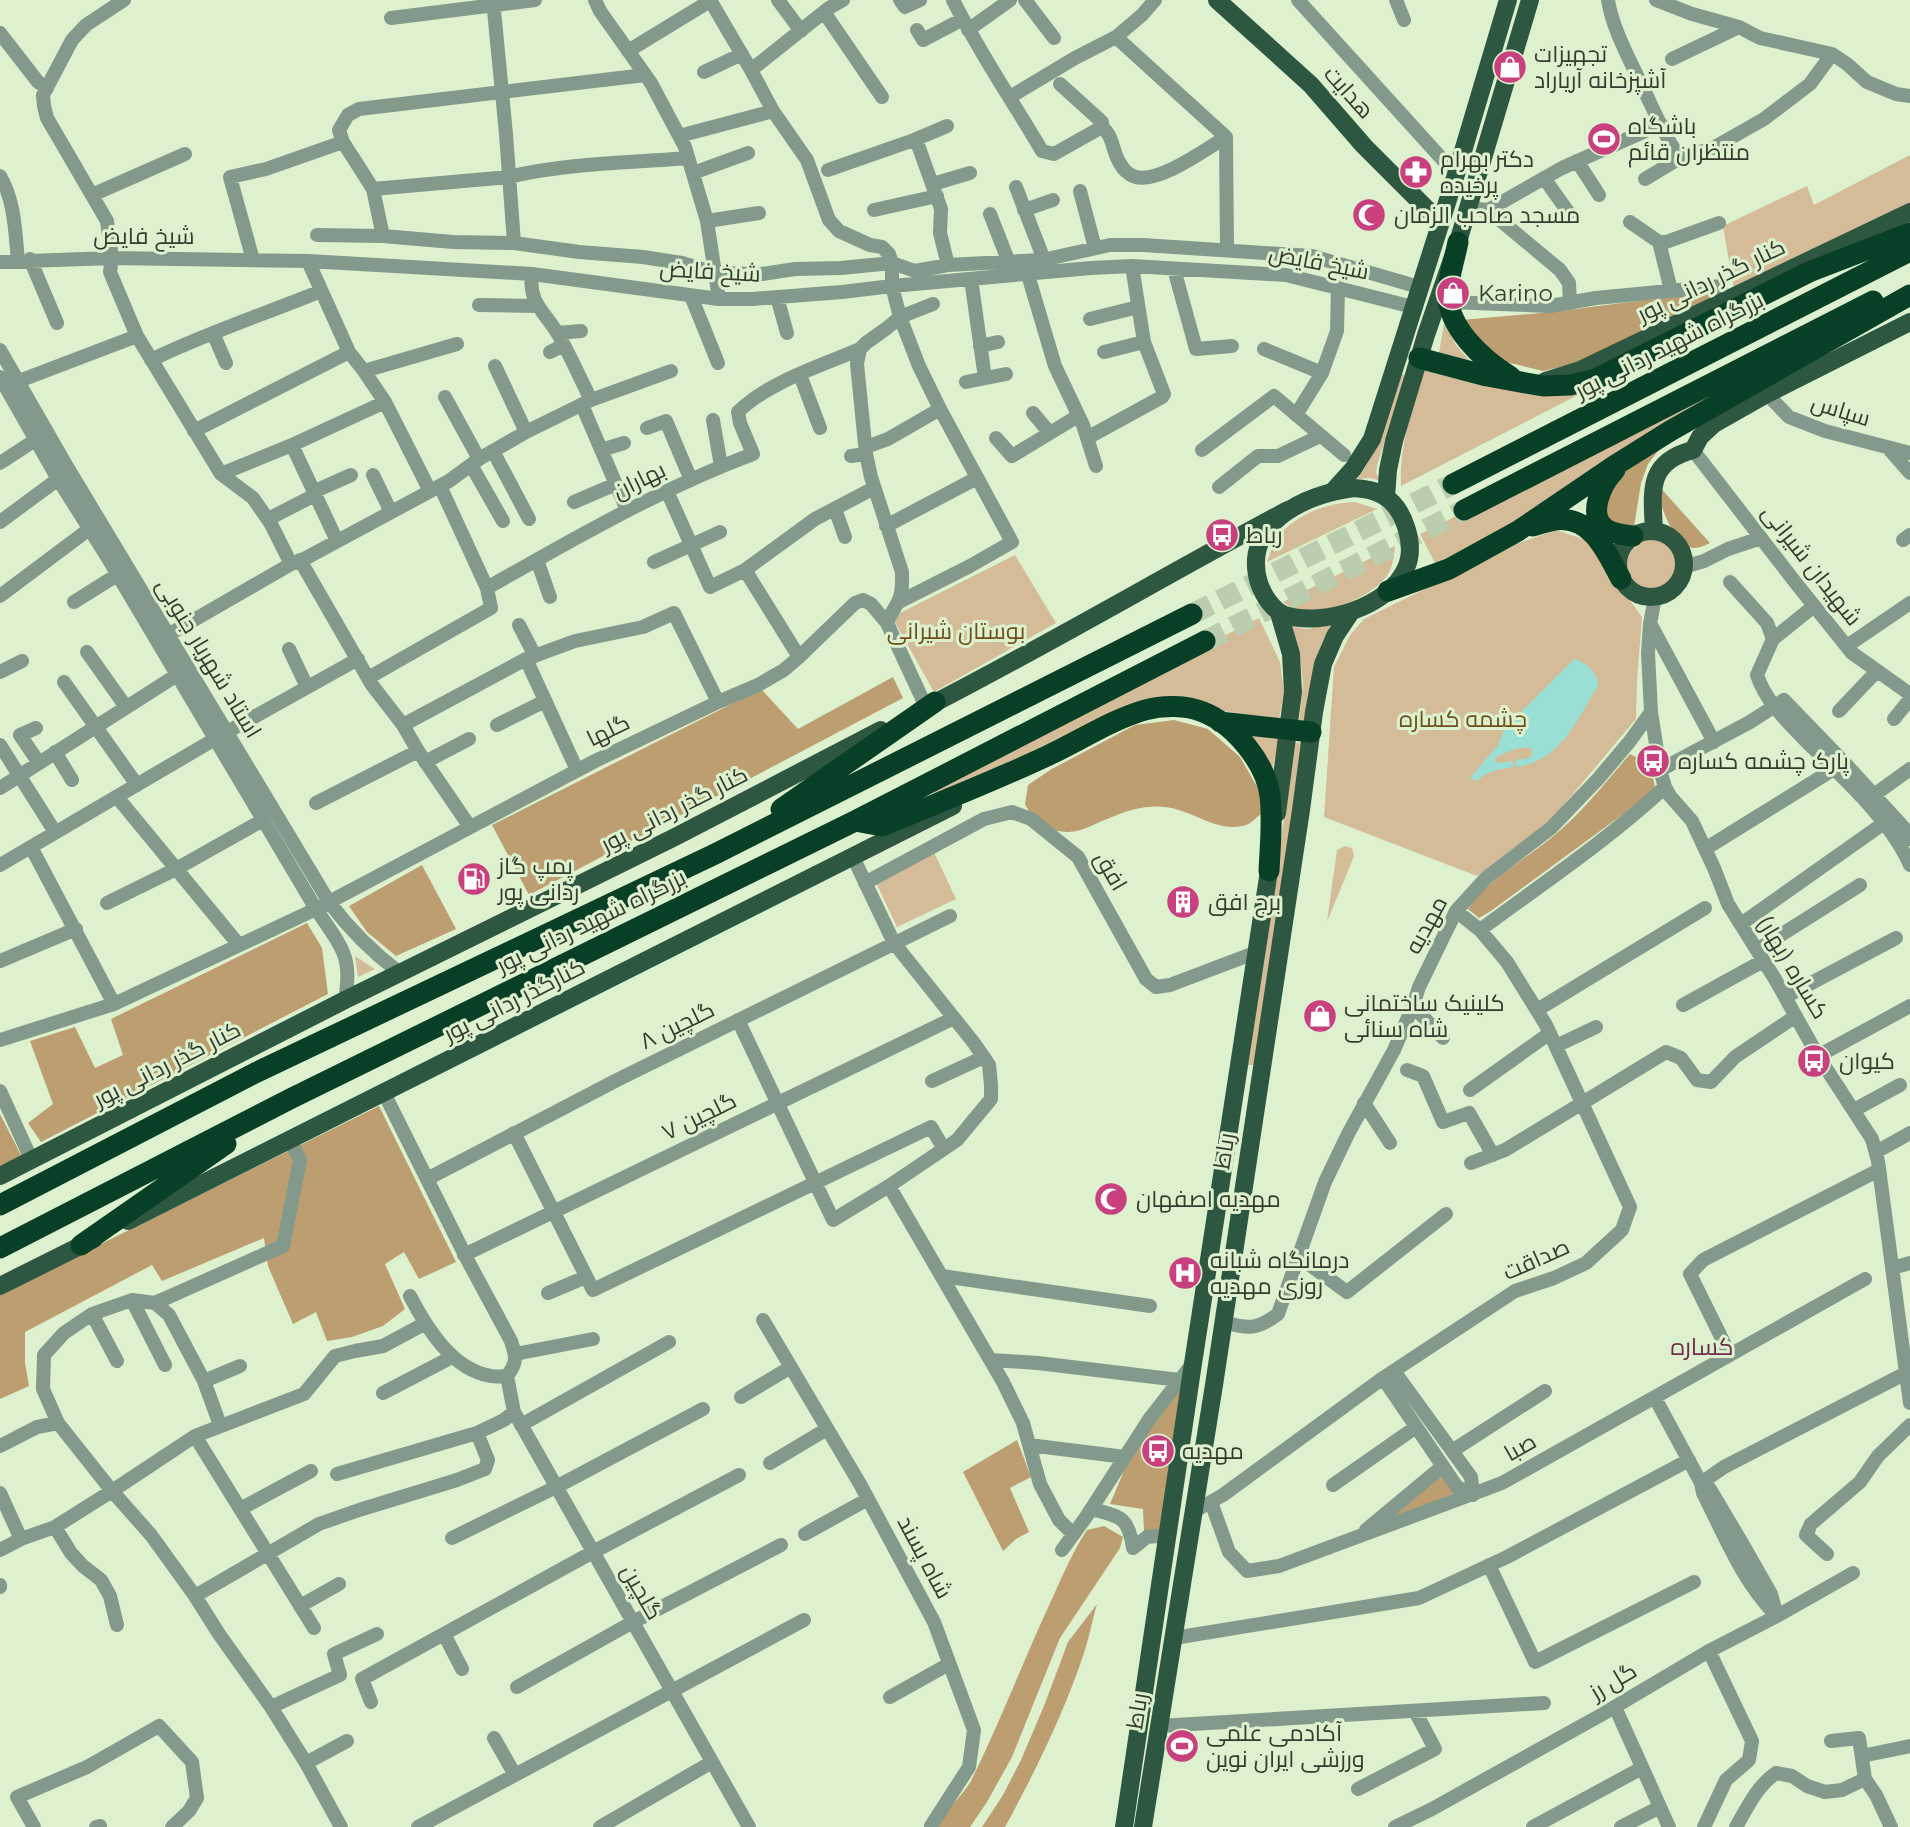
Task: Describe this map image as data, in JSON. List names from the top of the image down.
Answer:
{
  "streets": {
    "highway": ["بزرگراه شهید ردانی پور"],
    "main road": [
      "هدایت",
      "کنار گذر ردانی پور",
      "کنارگذر ردانی پور",
      "رباط"
    ],
    "street": [
      "شیخ فایض",
      "سپاس",
      "بهاران",
      "شهیدان شیرانی",
      "استاد شهریار جنوبی",
      "گلها",
      "افق",
      "مهدیه",
      "کساره (بهار)",
      "گلچین ۸",
      "گلچین ۷",
      "صداقت",
      "صبا",
      "شاه پسند",
      "گلچین",
      "گل رز"
    ]
  },
  "crossings": [
    ["کنار گذر ردانی پور", "استاد شهریار جنوبی"],
    ["کنار گذر ردانی پور", "رباط"],
    ["استاد شهریار جنوبی", "گلها"],
    ["افق", "رباط"],
    ["مهدیه", "کساره (بهار)"],
    ["مهدیه", "رباط"],
    ["مهدیه", "صداقت"],
    ["رباط", "صداقت"],
    ["صداقت", "صبا"]
  ],
  "districts": ["کساره"],
  "parks": ["بوستان شیرانی", "چشمه کساره"],
  "places": {
    "shop": ["تجهیزات آشپزخانه آریاراد", "Karino", "کلینیک ساختمانی شاه سنائی"],
    "sports": ["باشگاه منتظران قائم", "آکادمی علمی ورزشی ایران نوین"],
    "pharmacy": ["دکتر بهرام پرخیده"],
    "mosque": ["مسجد صاحب الزمان", "مهدیه اصفهان"],
    "bus stop": [
      "رباط",
      "پارک چشمه کساره",
      "کیوان",
      "مهدیه"
    ],
    "fuel station": ["پمپ گاز ردانی پور"],
    "building": ["برج افق"],
    "hospital": ["درمانگاه شبانه روزی مهدیه"]
  }
}
